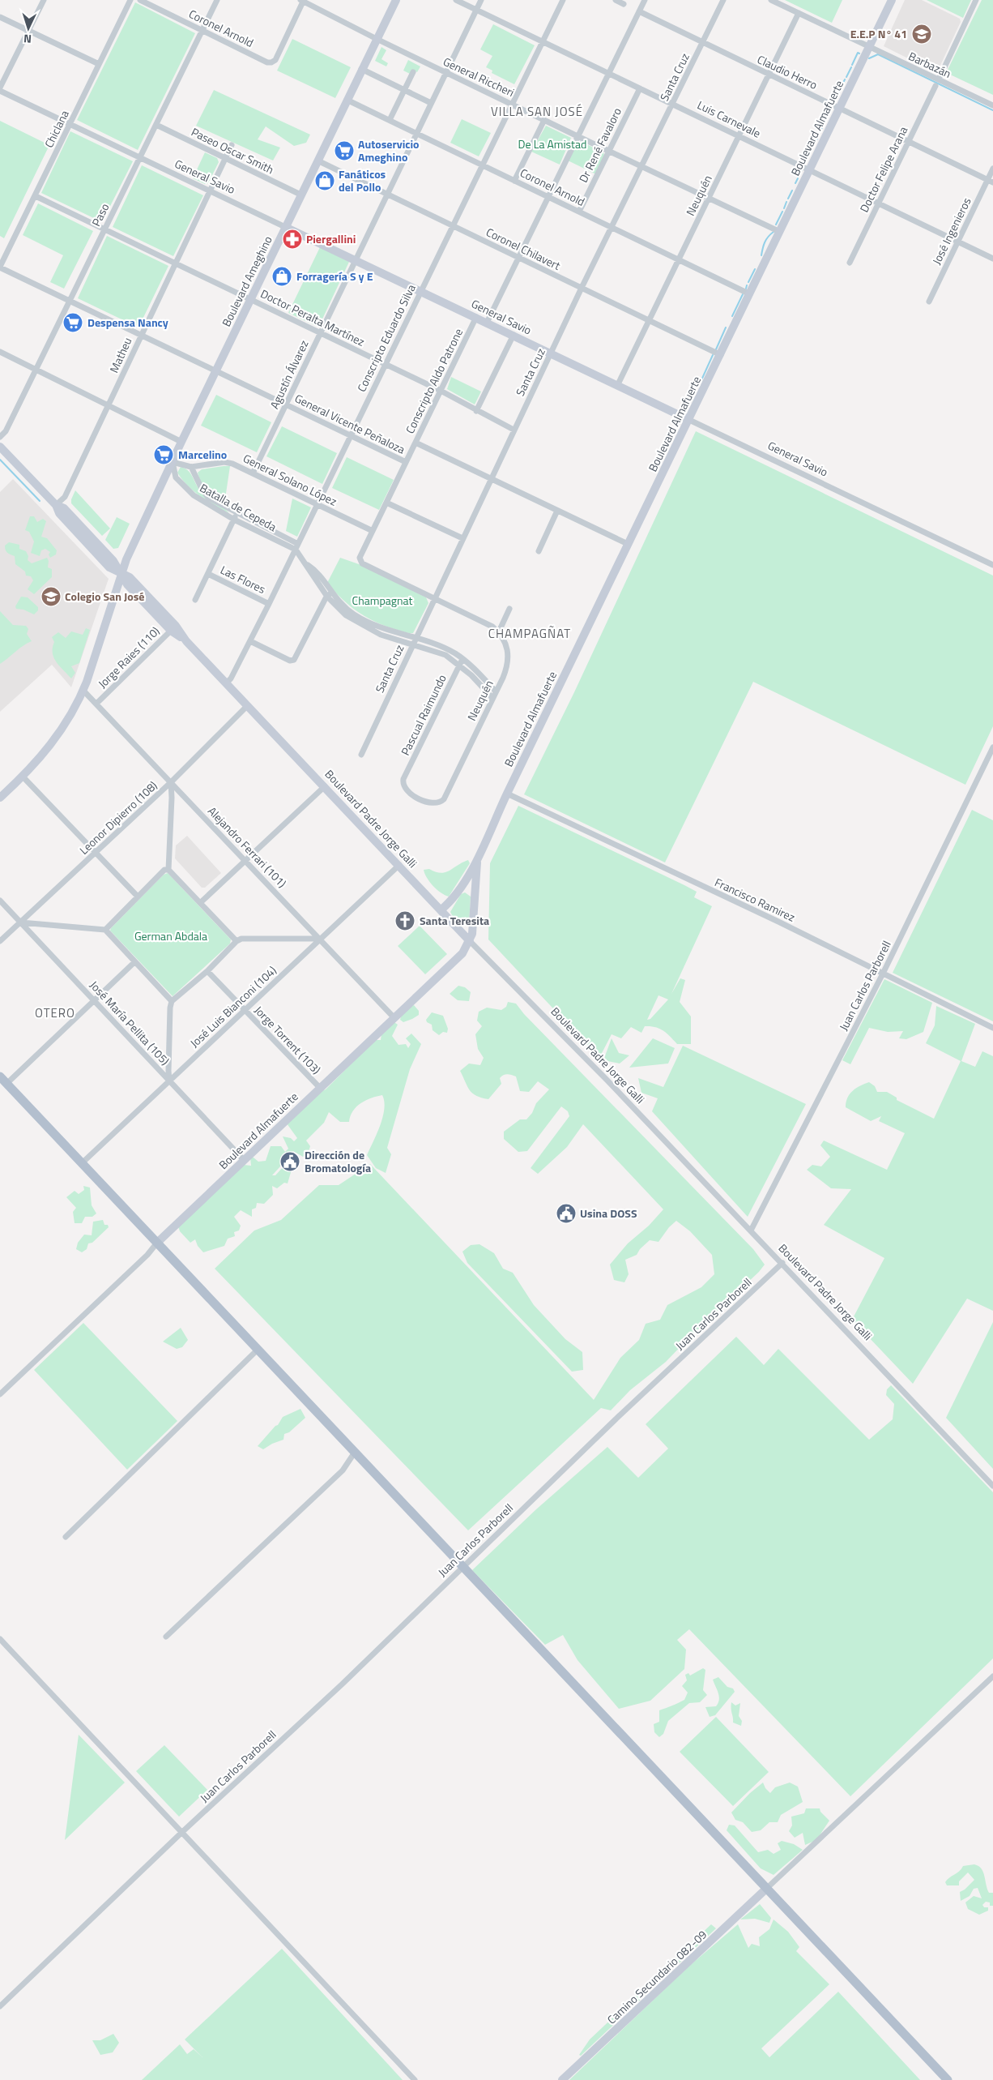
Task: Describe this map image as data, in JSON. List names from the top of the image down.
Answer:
{
  "streets": {
    "main road": [
      "Boulevard Almafuerte",
      "General Savio",
      "Boulevard Ameghino",
      "Boulevard Padre Jorge Galli",
      "Camino Secundario 082-09"
    ],
    "street": [
      "Coronel Arnold",
      "Barbazán",
      "Claudio Herro",
      "General Riccheri",
      "Santa Cruz",
      "Luis Carnevale",
      "Chiclana",
      "Dr René Favaloro",
      "Paseo Oscar Smith",
      "Doctor Felipe Arana",
      "Neuquén",
      "Paso",
      "José Ingenieros",
      "Coronel Chilavert",
      "Doctor Peralta Martínez",
      "Conscripto Eduardo Silva",
      "Matheu",
      "Agustín Álvarez",
      "Conscripto Aldo Patrone",
      "General Vicente Peñaloza",
      "General Solano López",
      "Batalla de Cepeda",
      "Las Flores",
      "Jorge Raies (110)",
      "Pascual Raimundo",
      "Leonor Dipierro (108)",
      "Alejandro Ferrari (101)",
      "Francisco Ramirez",
      "Juan Carlos Parborell",
      "José Luis Bianconi (104)",
      "José María Pellita (105)",
      "Jorge Torrent (103)"
    ]
  },
  "crossings": [
    ["Coronel Arnold", "General Riccheri"],
    ["Coronel Arnold", "Santa Cruz"],
    ["Coronel Arnold", "Boulevard Almafuerte"],
    ["Coronel Arnold", "Dr René Favaloro"],
    ["Coronel Arnold", "Neuquén"],
    ["Coronel Arnold", "Paso"],
    ["Coronel Arnold", "Boulevard Ameghino"],
    ["Coronel Arnold", "Conscripto Eduardo Silva"],
    ["Coronel Arnold", "Agustín Álvarez"],
    ["Barbazán", "Boulevard Almafuerte"],
    ["Barbazán", "Neuquén"],
    ["Claudio Herro", "Santa Cruz"],
    ["Claudio Herro", "Boulevard Almafuerte"],
    ["Claudio Herro", "Doctor Felipe Arana"],
    ["Claudio Herro", "Neuquén"],
    ["Claudio Herro", "José Ingenieros"],
    ["General Riccheri", "Santa Cruz"],
    ["General Riccheri", "Boulevard Almafuerte"],
    ["General Riccheri", "Dr René Favaloro"],
    ["General Riccheri", "Neuquén"],
    ["General Riccheri", "Boulevard Ameghino"],
    ["General Riccheri", "Conscripto Eduardo Silva"],
    ["General Riccheri", "Agustín Álvarez"],
    ["Santa Cruz", "Luis Carnevale"],
    ["Santa Cruz", "General Savio"],
    ["Santa Cruz", "Coronel Chilavert"],
    ["Santa Cruz", "Doctor Peralta Martínez"],
    ["Santa Cruz", "Conscripto Aldo Patrone"],
    ["Santa Cruz", "General Vicente Peñaloza"],
    ["Luis Carnevale", "Boulevard Almafuerte"],
    ["Luis Carnevale", "Dr René Favaloro"],
    ["Luis Carnevale", "Doctor Felipe Arana"],
    ["Luis Carnevale", "Neuquén"],
    ["Luis Carnevale", "José Ingenieros"],
    ["Luis Carnevale", "Conscripto Eduardo Silva"],
    ["Luis Carnevale", "Agustín Álvarez"],
    ["Boulevard Almafuerte", "General Savio"],
    ["Boulevard Almafuerte", "Coronel Chilavert"],
    ["Boulevard Almafuerte", "General Vicente Peñaloza"],
    ["Boulevard Almafuerte", "Boulevard Padre Jorge Galli"],
    ["Boulevard Almafuerte", "Alejandro Ferrari (101)"],
    ["Boulevard Almafuerte", "Francisco Ramirez"],
    ["Boulevard Almafuerte", "José María Pellita (105)"],
    ["Boulevard Almafuerte", "Jorge Torrent (103)"],
    ["Chiclana", "General Savio"],
    ["Chiclana", "Doctor Peralta Martínez"],
    ["Chiclana", "General Vicente Peñaloza"],
    ["Paseo Oscar Smith", "Paso"],
    ["Paseo Oscar Smith", "Boulevard Ameghino"],
    ["Paseo Oscar Smith", "Matheu"],
    ["General Savio", "Neuquén"],
    ["General Savio", "Paso"],
    ["General Savio", "Boulevard Ameghino"],
    ["General Savio", "Conscripto Eduardo Silva"],
    ["General Savio", "Matheu"],
    ["General Savio", "Agustín Álvarez"],
    ["General Savio", "Conscripto Aldo Patrone"],
    ["Neuquén", "Coronel Chilavert"],
    ["Neuquén", "Pascual Raimundo"],
    ["Paso", "Doctor Peralta Martínez"],
    ["Paso", "General Vicente Peñaloza"],
    ["Coronel Chilavert", "Boulevard Ameghino"],
    ["Coronel Chilavert", "Conscripto Eduardo Silva"],
    ["Coronel Chilavert", "Agustín Álvarez"],
    ["Boulevard Ameghino", "Doctor Peralta Martínez"],
    ["Boulevard Ameghino", "General Vicente Peñaloza"],
    ["Boulevard Ameghino", "General Solano López"],
    ["Boulevard Ameghino", "Batalla de Cepeda"],
    ["Boulevard Ameghino", "Boulevard Padre Jorge Galli"],
    ["Boulevard Ameghino", "Alejandro Ferrari (101)"],
    ["Doctor Peralta Martínez", "Conscripto Eduardo Silva"],
    ["Doctor Peralta Martínez", "Matheu"],
    ["Doctor Peralta Martínez", "Agustín Álvarez"],
    ["Doctor Peralta Martínez", "Conscripto Aldo Patrone"],
    ["Conscripto Eduardo Silva", "General Vicente Peñaloza"],
    ["Conscripto Eduardo Silva", "General Solano López"],
    ["Conscripto Eduardo Silva", "Batalla de Cepeda"],
    ["Conscripto Eduardo Silva", "Las Flores"],
    ["Conscripto Eduardo Silva", "Boulevard Padre Jorge Galli"],
    ["Matheu", "General Vicente Peñaloza"],
    ["Matheu", "Boulevard Padre Jorge Galli"],
    ["Agustín Álvarez", "General Vicente Peñaloza"],
    ["Agustín Álvarez", "General Solano López"],
    ["Conscripto Aldo Patrone", "General Vicente Peñaloza"],
    ["Conscripto Aldo Patrone", "General Solano López"],
    ["General Solano López", "Batalla de Cepeda"],
    ["Jorge Raies (110)", "Boulevard Padre Jorge Galli"],
    ["Jorge Raies (110)", "Alejandro Ferrari (101)"],
    ["Leonor Dipierro (108)", "Boulevard Padre Jorge Galli"],
    ["Leonor Dipierro (108)", "Alejandro Ferrari (101)"],
    ["Leonor Dipierro (108)", "José María Pellita (105)"],
    ["Boulevard Padre Jorge Galli", "Juan Carlos Parborell"],
    ["Boulevard Padre Jorge Galli", "José Luis Bianconi (104)"],
    ["Alejandro Ferrari (101)", "José Luis Bianconi (104)"],
    ["Francisco Ramirez", "Juan Carlos Parborell"],
    ["José Luis Bianconi (104)", "José María Pellita (105)"],
    ["José Luis Bianconi (104)", "Jorge Torrent (103)"]
  ],
  "districts": ["VILLA SAN JOSÉ", "CHAMPAGÑAT", "OTERO"],
  "parks": ["De La Amistad", "Champagnat", "German Abdala"],
  "places": {
    "school or university": ["E.E.P N° 41", "Colegio San José"],
    "supermarket": ["Autoservicio Ameghino", "Despensa Nancy", "Marcelino"],
    "shop": ["Fanáticos del Pollo", "Forragería S y E"],
    "pharmacy": ["Piergallini"],
    "church": ["Santa Teresita"],
    "public building": ["Dirección de Bromatología", "Usina DOSS"]
  },
  "north": "bottom"
}
